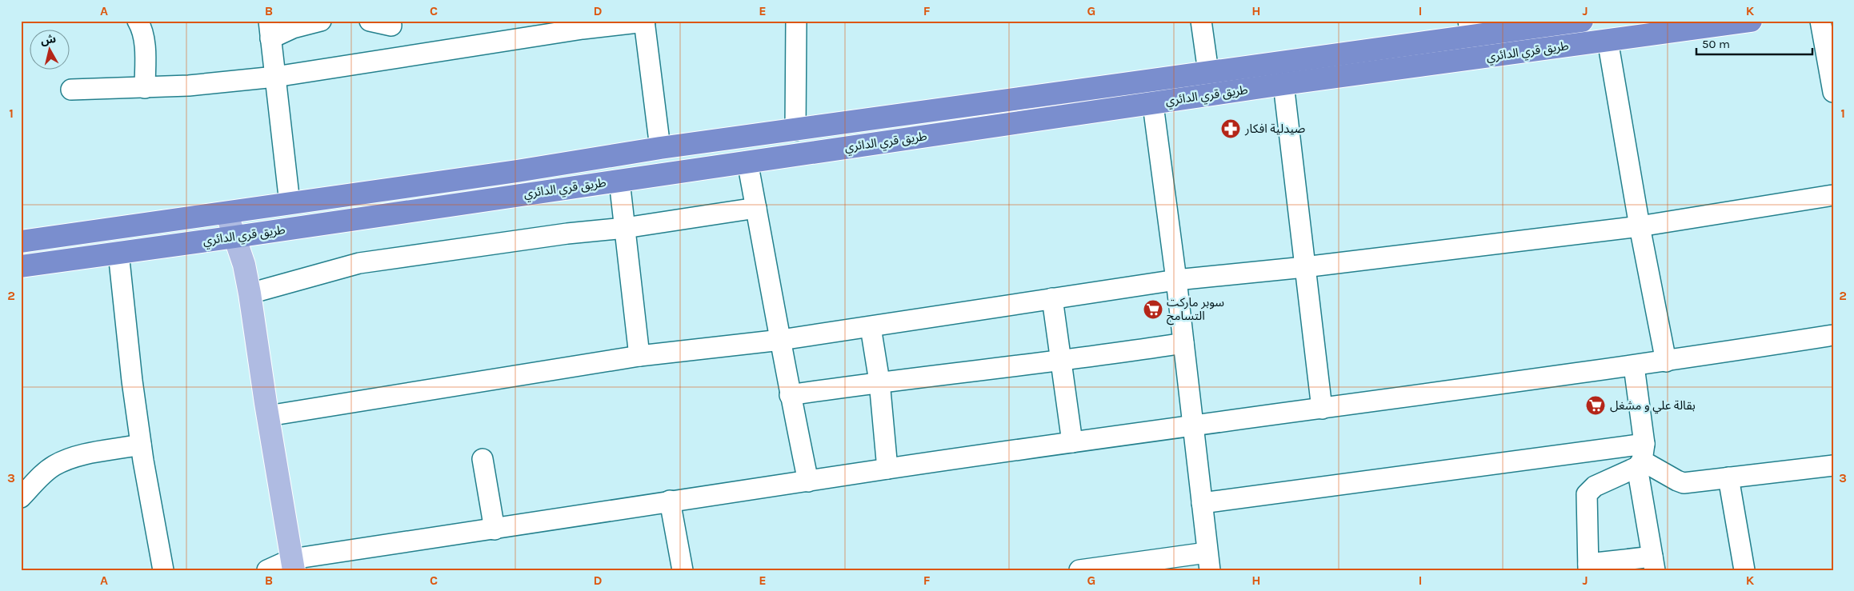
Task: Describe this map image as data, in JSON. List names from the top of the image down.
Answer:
{
  "streets": {
    "highway": ["طريق قري الدائري"]
  },
  "places": {
    "pharmacy": ["صيدلية افكار"],
    "supermarket": ["سوبر ماركت التسامح", "بقالة علي و مشغل"]
  },
  "scale_bar": "50 m",
  "north": "top",
  "grid": {
    "columns": [
      "A",
      "B",
      "C",
      "D",
      "E",
      "F",
      "G",
      "H",
      "I",
      "J",
      "K"
    ],
    "rows": ["1", "2", "3"]
  }
}
